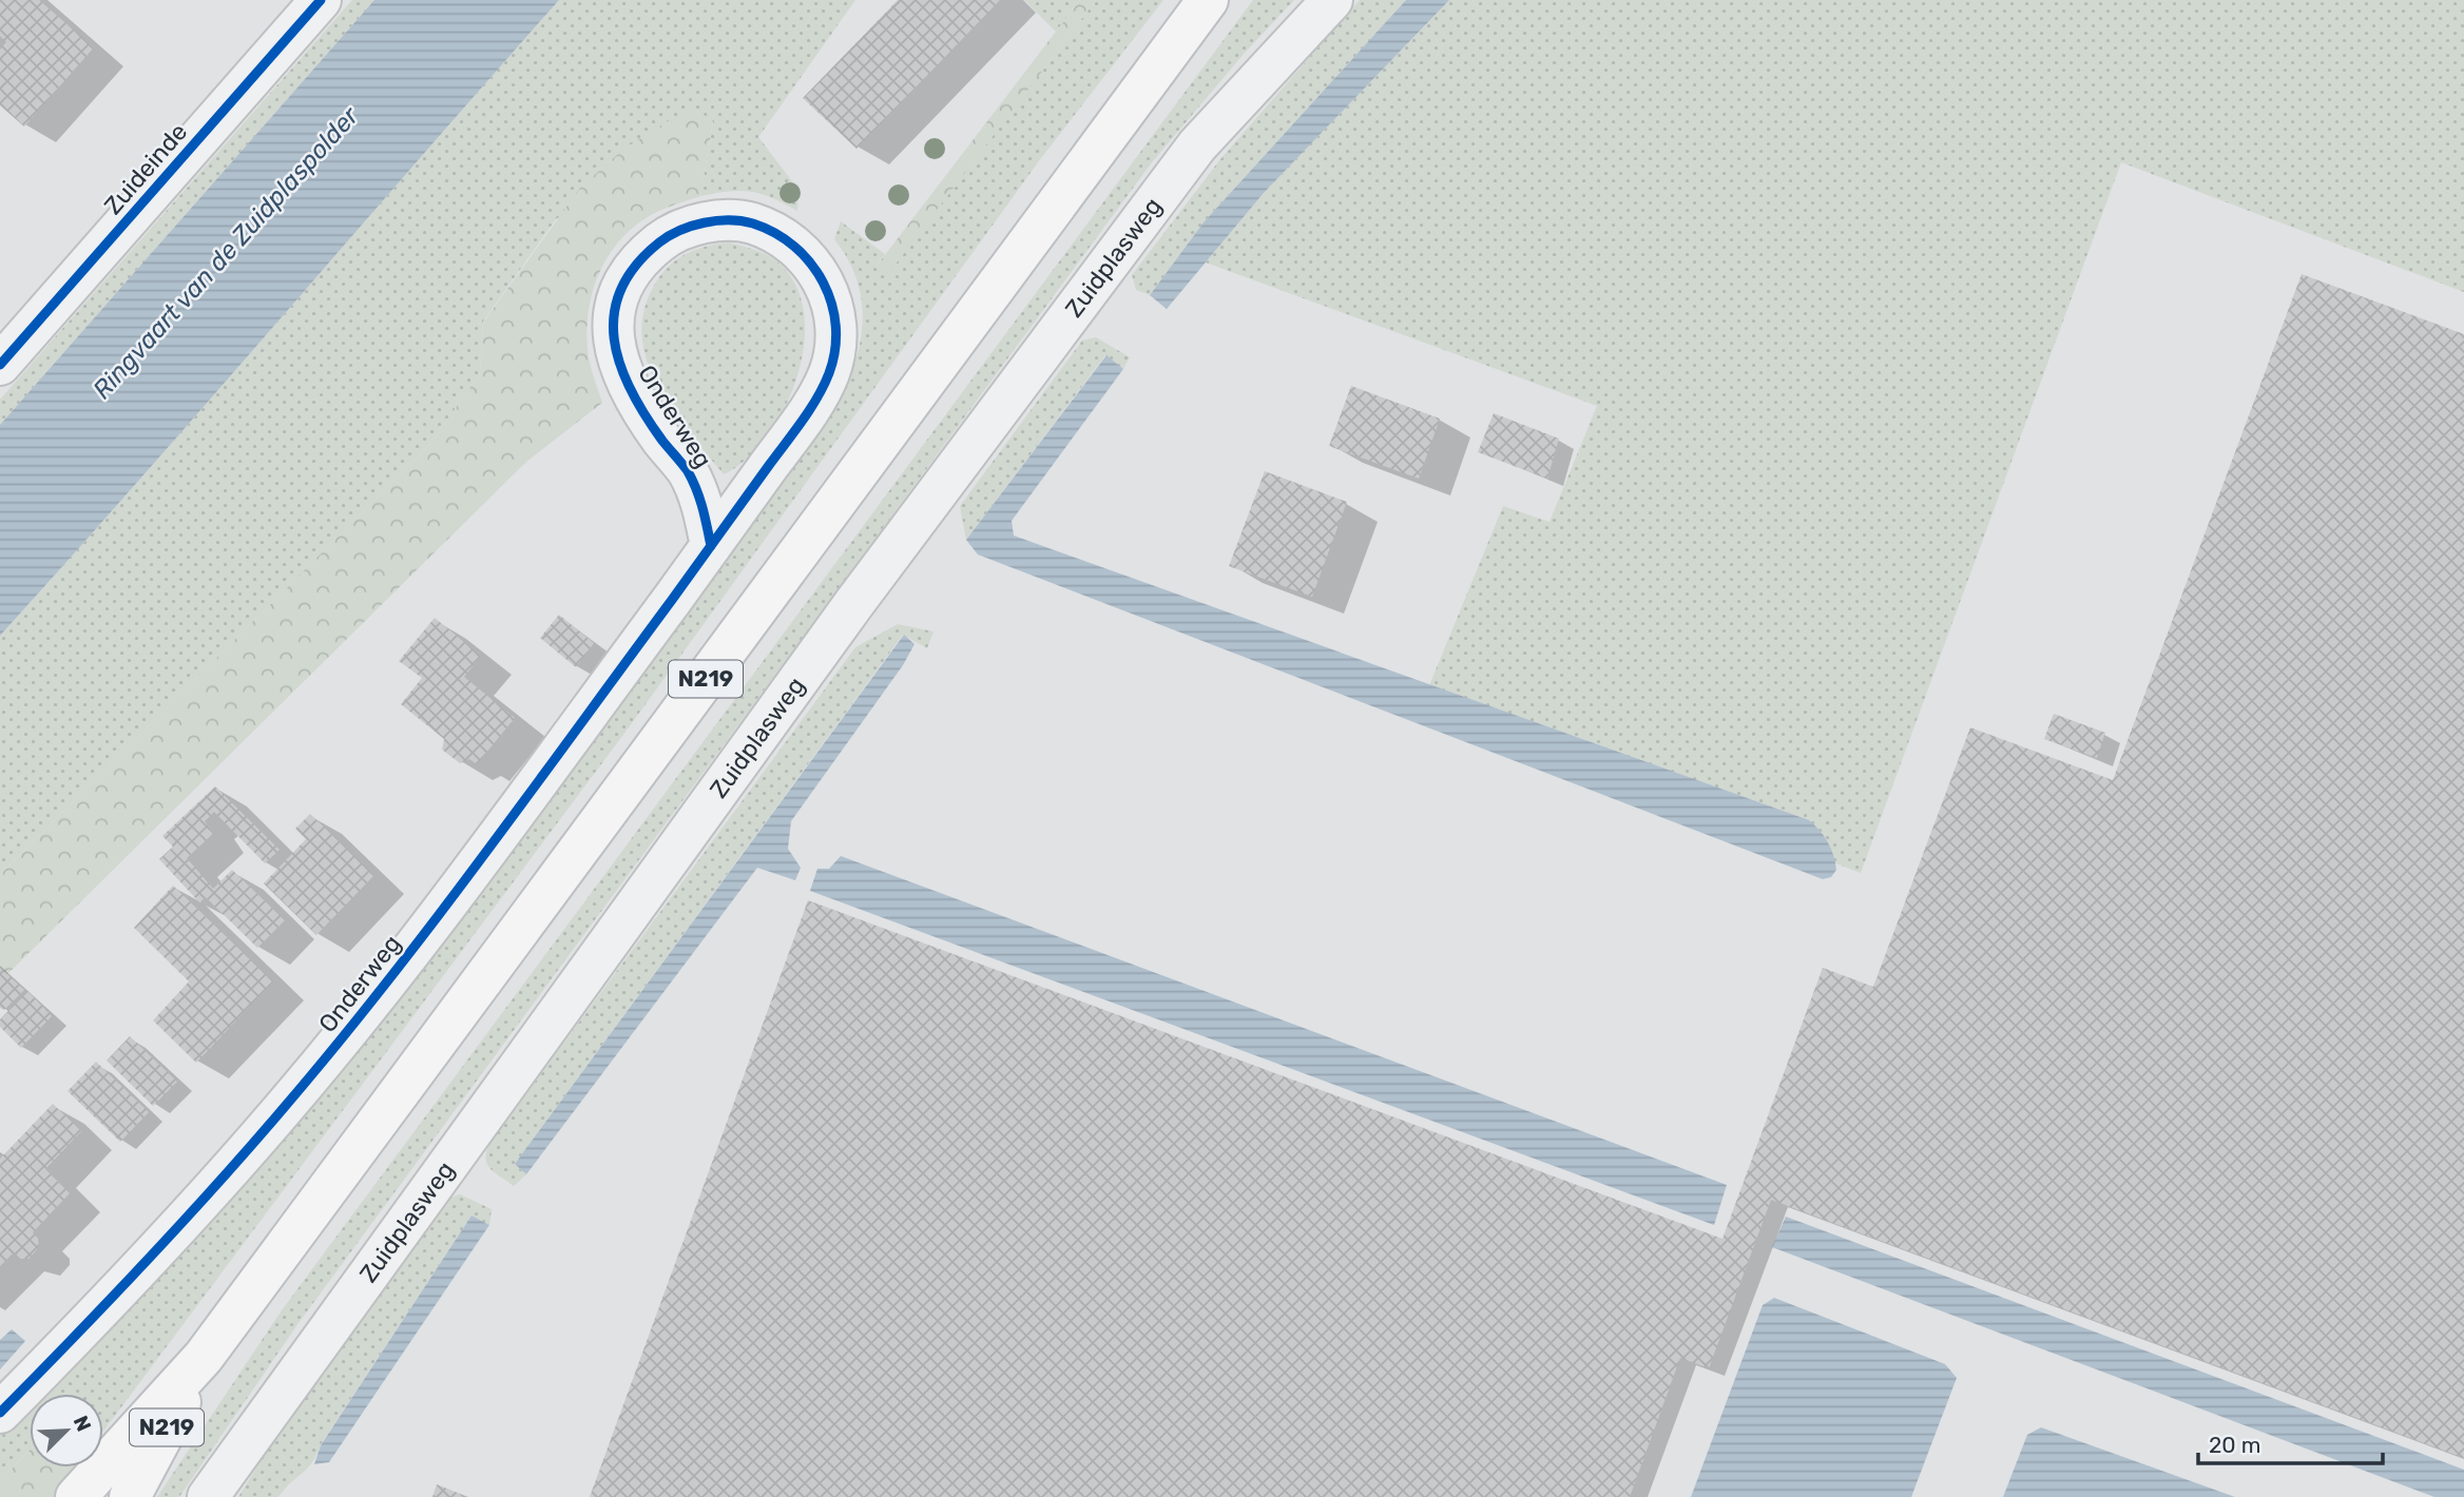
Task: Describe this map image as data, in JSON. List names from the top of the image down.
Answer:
{
  "streets": {
    "main road": ["N219"],
    "street": ["Zuideinde", "Zuidplasweg", "Onderweg"]
  },
  "water": ["Ringvaart van de Zuidplaspolder"],
  "scale_bar": "20 m",
  "north": "top right"
}
